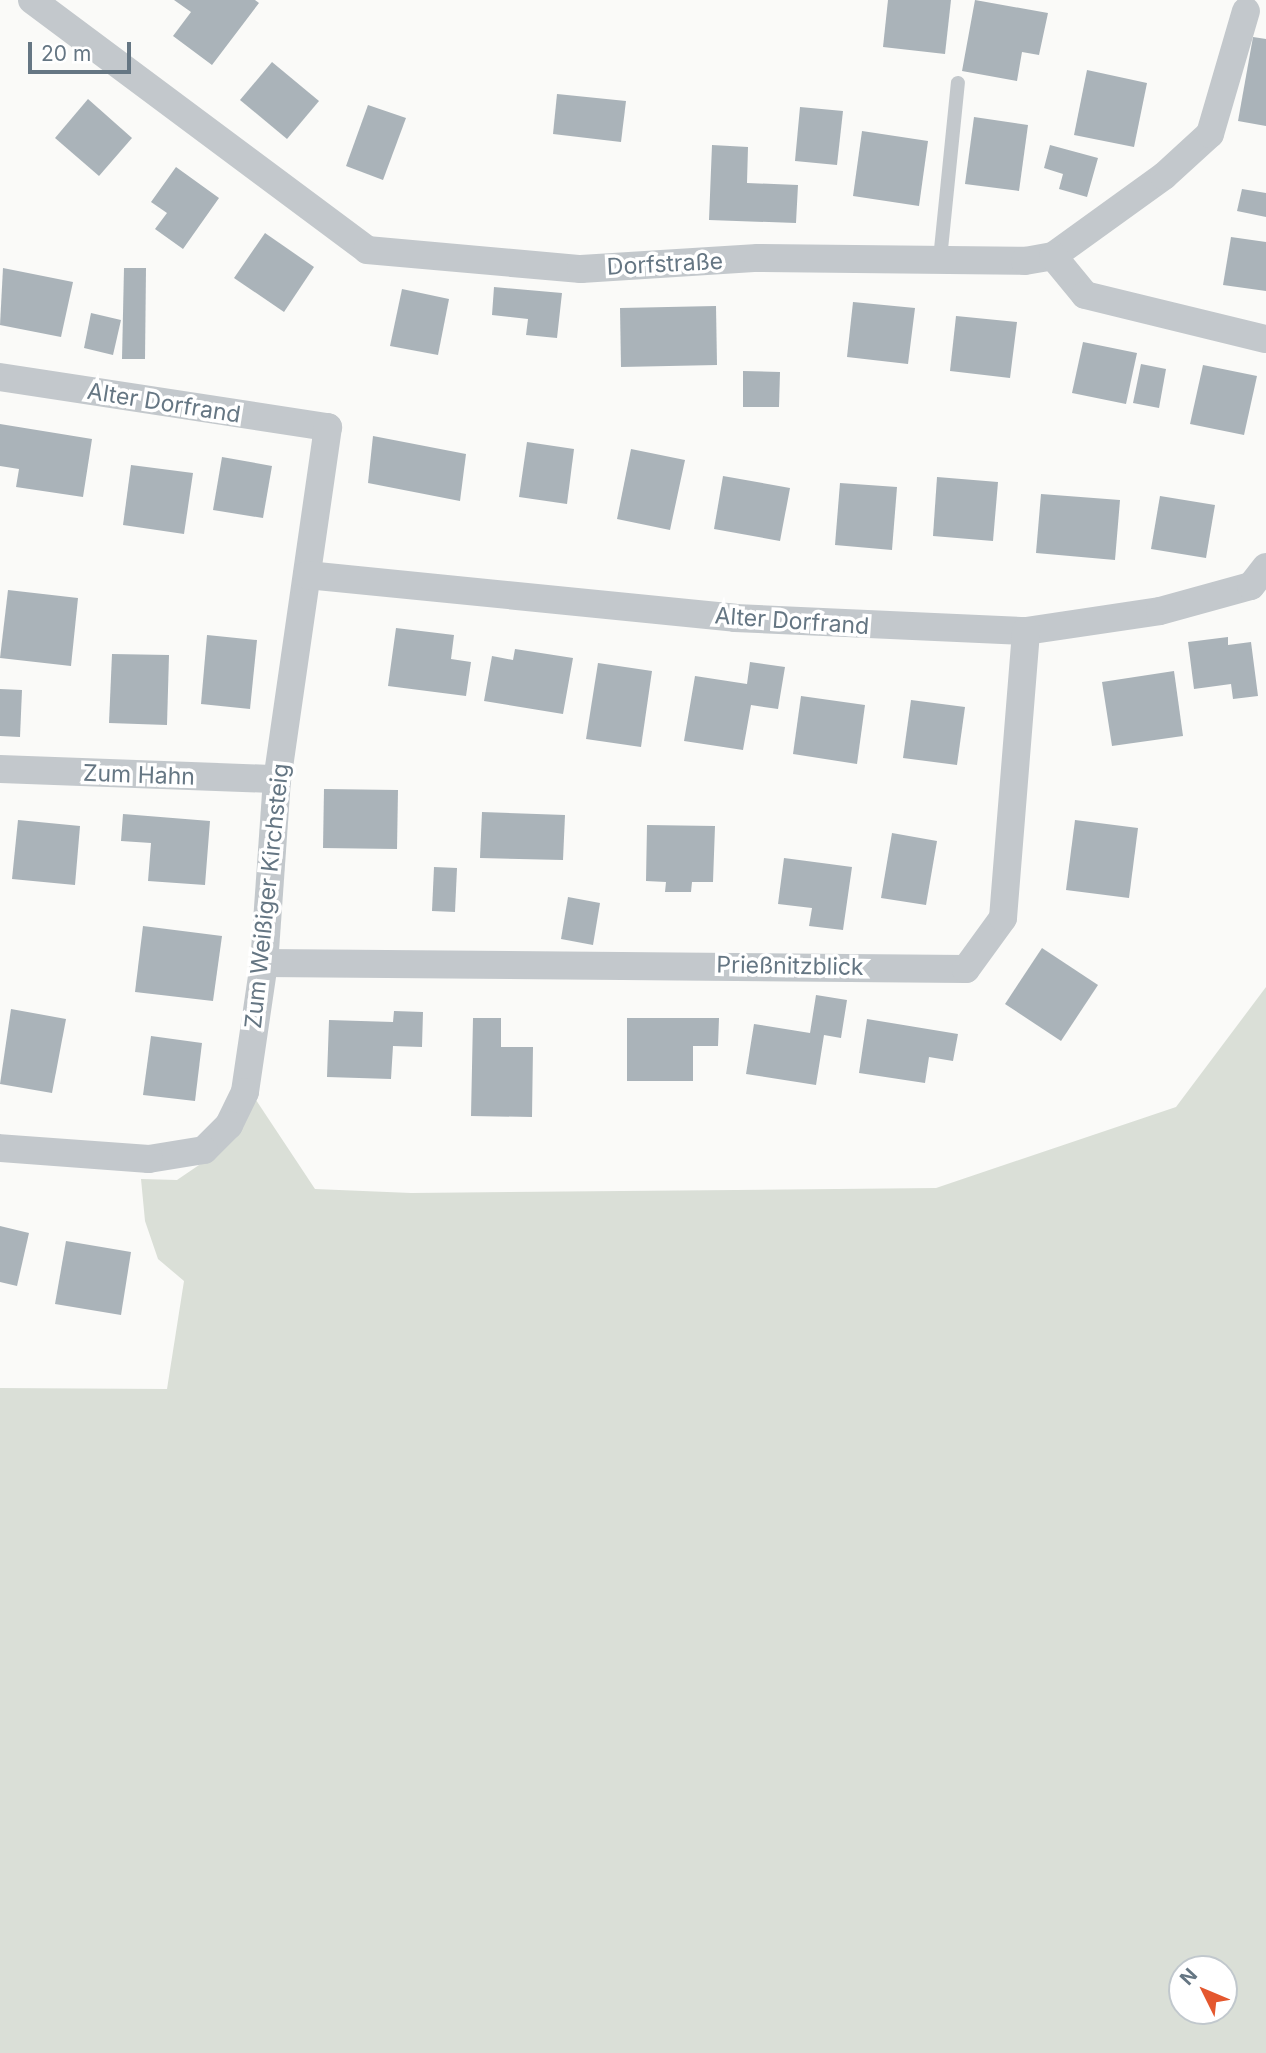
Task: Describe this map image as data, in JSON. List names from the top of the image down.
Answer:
{
  "streets": {
    "street": [
      "Dorfstraße",
      "Alter Dorfrand",
      "Zum Hahn",
      "Zum Weißiger Kirchsteig",
      "Prießnitzblick"
    ]
  },
  "crossings": [
    ["Alter Dorfrand", "Zum Weißiger Kirchsteig"],
    ["Alter Dorfrand", "Prießnitzblick"],
    ["Zum Hahn", "Zum Weißiger Kirchsteig"],
    ["Zum Weißiger Kirchsteig", "Prießnitzblick"]
  ],
  "scale_bar": "20 m",
  "north": "top left"
}
